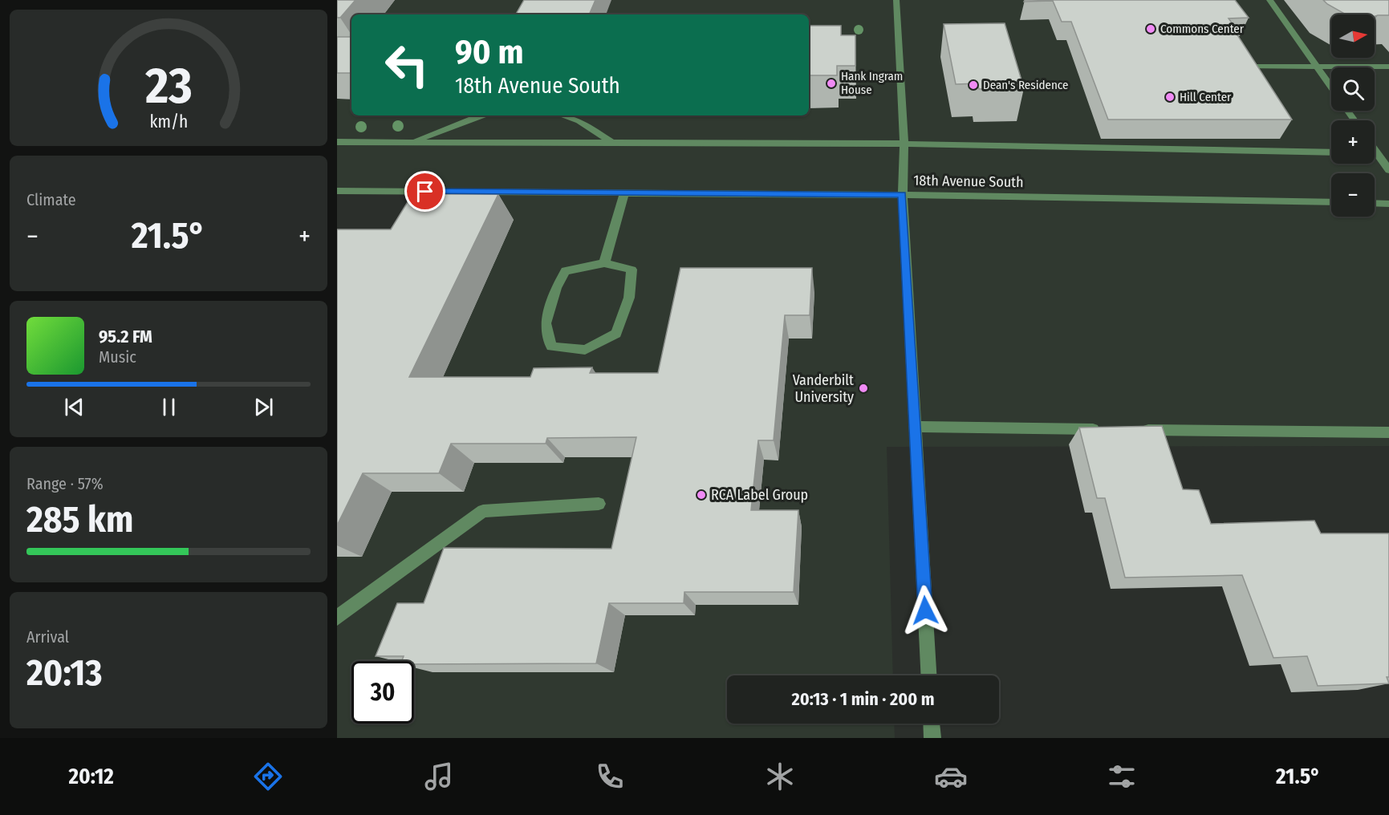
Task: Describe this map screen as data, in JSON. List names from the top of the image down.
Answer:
{
  "streets": {
    "street": ["18th Avenue South"]
  },
  "places": [
    "Commons Center",
    "Hank Ingram House",
    "Dean's Residence",
    "Hill Center",
    "Vanderbilt University",
    "RCA Label Group"
  ],
  "north": "right",
  "page": {
    "map_buttons": ["+", "−"],
    "turn": ["90 m", "18th Avenue South"],
    "tile": [
      "Climate",
      ["Range · 57%", "285 km"],
      ["Arrival", "20:13"]
    ],
    "heat": ["−", "21.5°", "+"],
    "song": ["95.2 FM", "Music"],
    "limit": "30",
    "trip": "20:13 · 1 min · 200 m",
    "tabs": ["20:12", "21.5°"],
    "gauge": ["23", "km/h"]
  }
}
